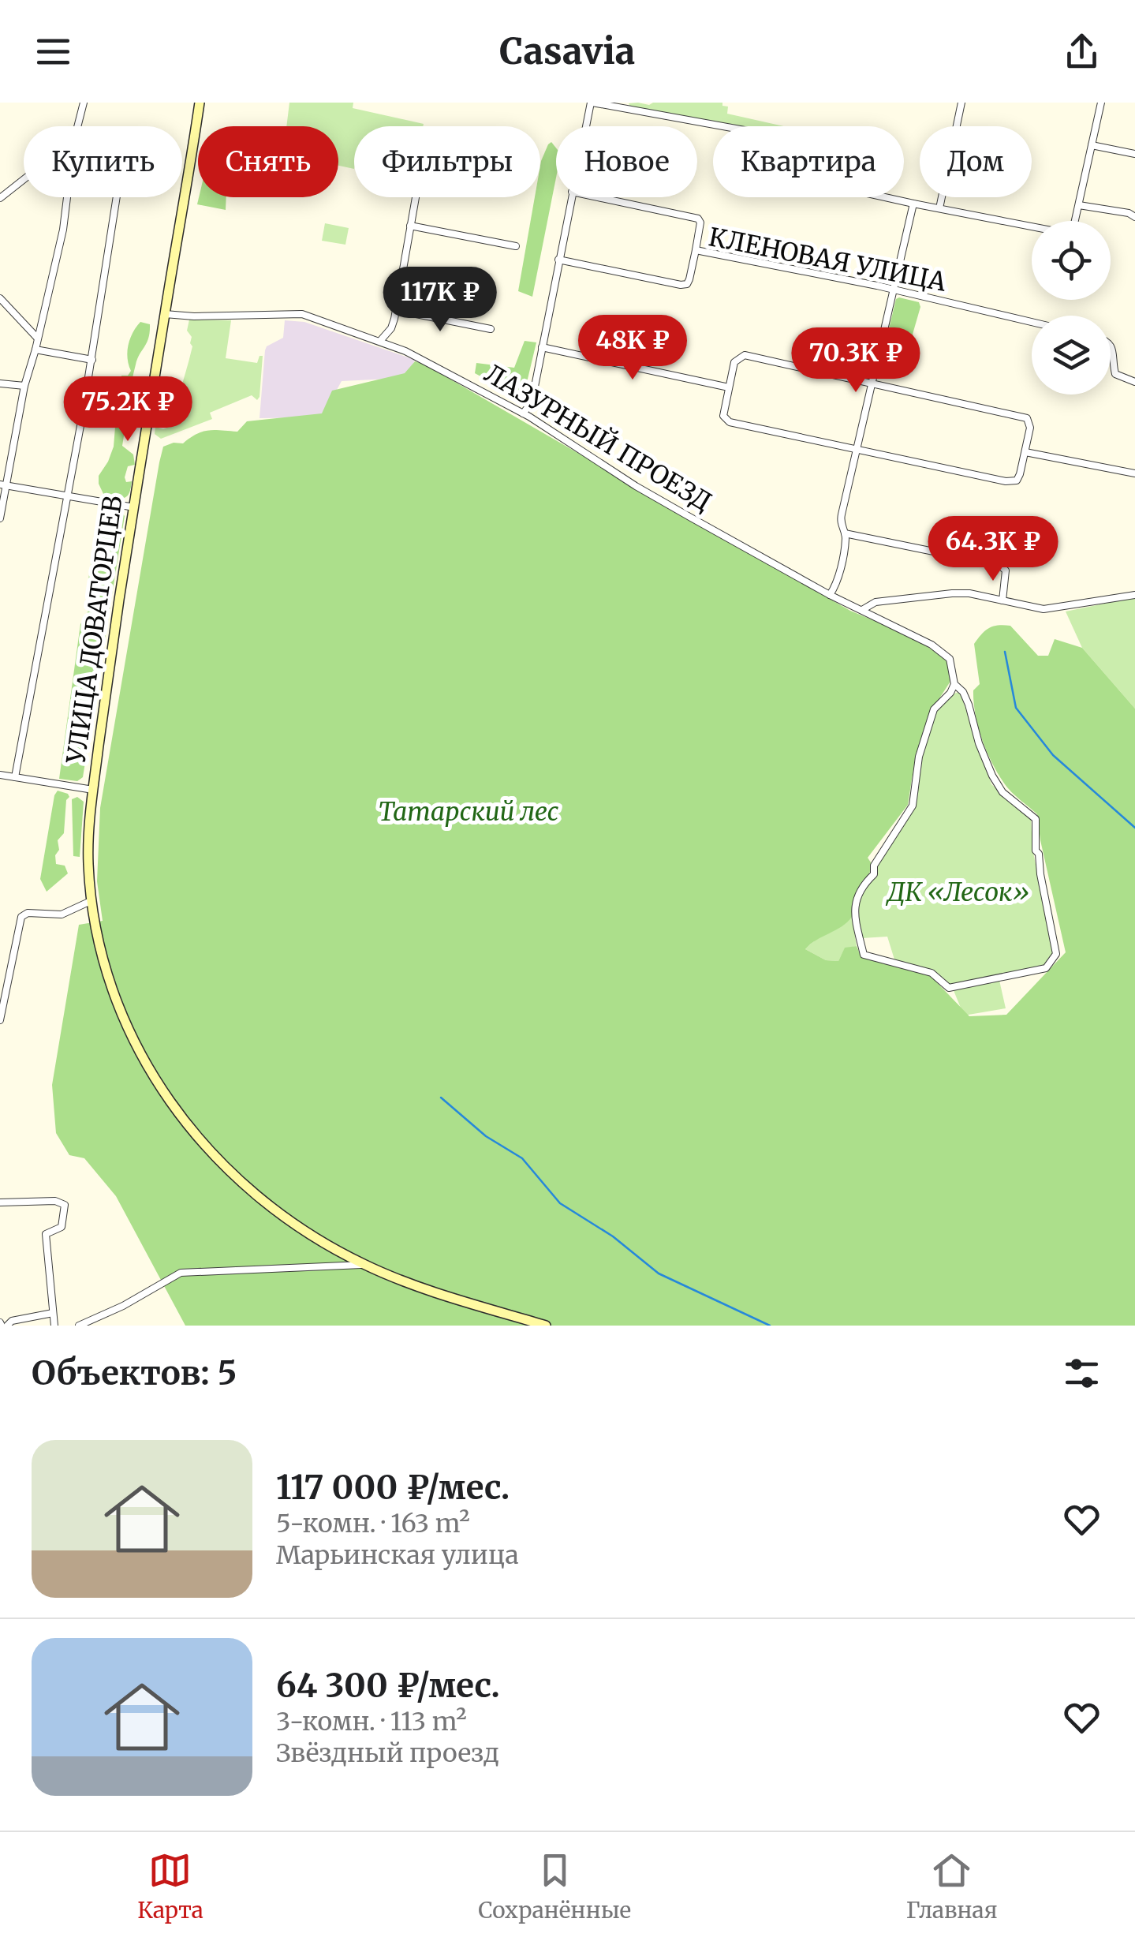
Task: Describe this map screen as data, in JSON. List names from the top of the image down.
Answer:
{
  "streets": {
    "main road": ["УЛИЦА ДОВАТОРЦЕВ"],
    "street": ["КЛЕНОВАЯ УЛИЦА", "ЛАЗУРНЫЙ ПРОЕЗД"]
  },
  "crossings": [
    ["ЛАЗУРНЫЙ ПРОЕЗД", "УЛИЦА ДОВАТОРЦЕВ"]
  ],
  "parks": ["Татарский лес", "ДК «Лесок»"],
  "page": {
    "header": "Casavia",
    "chip": [
      "Купить",
      "Снять",
      "Фильтры",
      "Новое",
      "Квартира",
      "Дом"
    ],
    "price": [
      "117K ₽",
      "48K ₽",
      "70.3K ₽",
      "75.2K ₽",
      "64.3K ₽"
    ],
    "heading": "Объектов: 5",
    "list": [
      {
        "name": "117 000 ₽/мес.",
        "note": "5-комн. · 163 m² · Марьинская улица"
      },
      {
        "name": "64 300 ₽/мес.",
        "note": "3-комн. · 113 m² · Звёздный проезд"
      }
    ],
    "tabs": ["Карта", "Сохранённые", "Главная"]
  }
}
